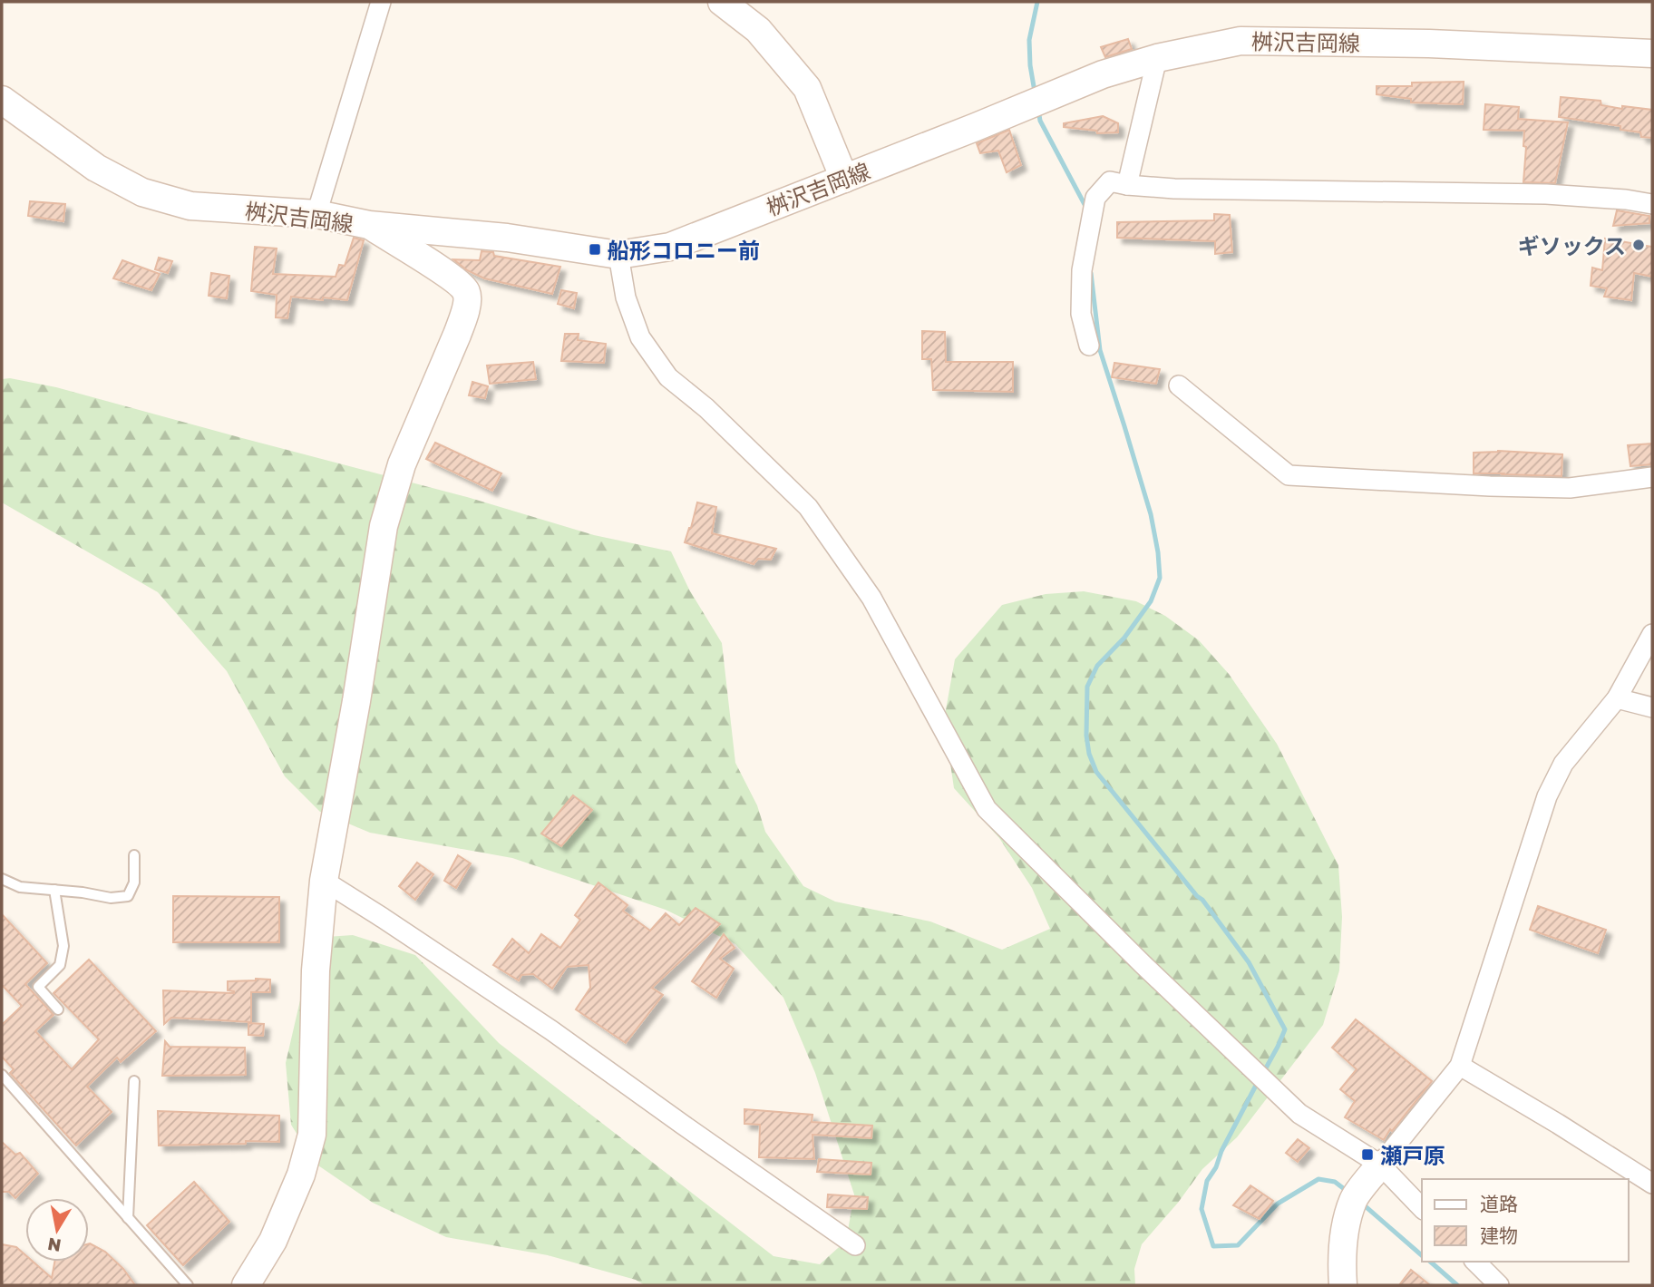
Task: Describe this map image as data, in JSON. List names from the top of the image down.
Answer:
{
  "streets": {
    "main road": ["桝沢吉岡線"]
  },
  "places": {
    "other": ["ギソックス"],
    "transit": ["船形コロニー前", "瀬戸原"]
  },
  "legend": ["道路", "建物"],
  "north": "bottom"
}
